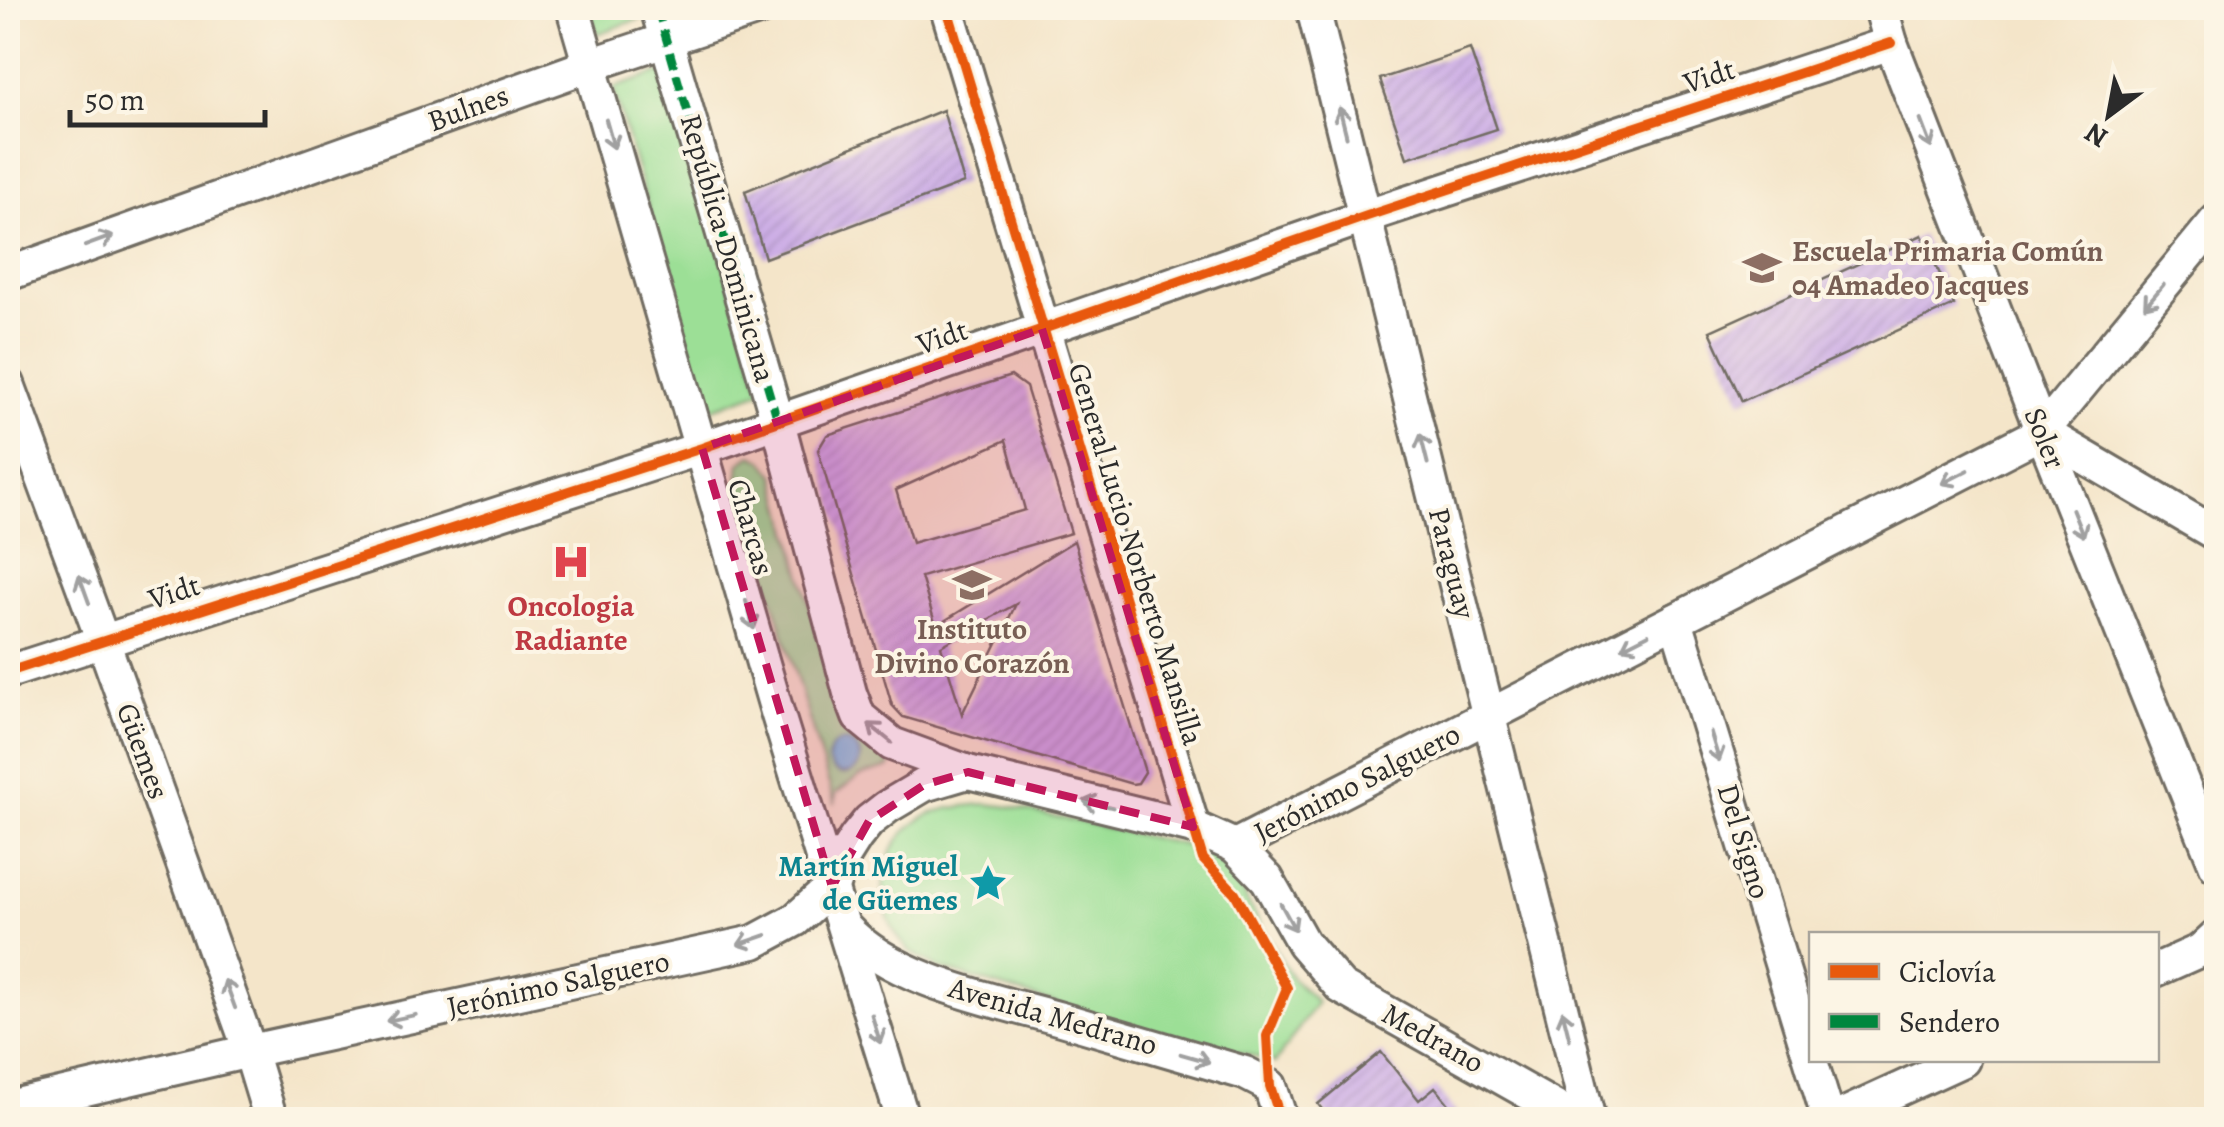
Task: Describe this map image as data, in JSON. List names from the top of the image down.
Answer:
{
  "streets": {
    "street": [
      "Vidt",
      "Bulnes",
      "República Dominicana",
      "Soler",
      "Charcas",
      "General Lucio Norberto Mansilla",
      "Paraguay",
      "Güemes",
      "Jerónimo Salguero",
      "Del Signo",
      "Avenida Medrano",
      "Medrano"
    ]
  },
  "crossings": [
    ["Vidt", "República Dominicana"],
    ["Vidt", "Soler"],
    ["Vidt", "Charcas"],
    ["Vidt", "General Lucio Norberto Mansilla"],
    ["Vidt", "Paraguay"],
    ["Vidt", "Güemes"],
    ["Bulnes", "República Dominicana"],
    ["Bulnes", "Charcas"],
    ["República Dominicana", "Jerónimo Salguero"],
    ["Soler", "Jerónimo Salguero"],
    ["Charcas", "Jerónimo Salguero"],
    ["Charcas", "Avenida Medrano"],
    ["General Lucio Norberto Mansilla", "Jerónimo Salguero"],
    ["Paraguay", "Jerónimo Salguero"],
    ["Güemes", "Jerónimo Salguero"],
    ["Jerónimo Salguero", "Del Signo"],
    ["Jerónimo Salguero", "Medrano"]
  ],
  "one_way": [
    "Bulnes",
    "República Dominicana",
    "Soler",
    "Charcas",
    "Paraguay",
    "Güemes",
    "Jerónimo Salguero",
    "Del Signo",
    "Avenida Medrano",
    "Medrano"
  ],
  "places": {
    "school or university": ["Escuela Primaria Común 04 Amadeo Jacques", "Instituto Divino Corazón"],
    "hospital": ["Oncologia Radiante"],
    "place": ["Martín Miguel de Güemes"]
  },
  "legend": ["Ciclovía", "Sendero"],
  "scale_bar": "50 m",
  "north": "bottom left"
}
